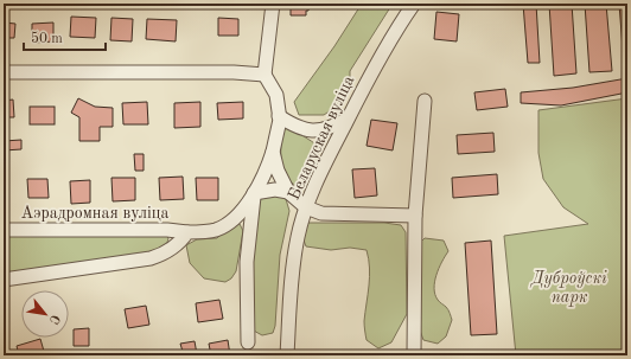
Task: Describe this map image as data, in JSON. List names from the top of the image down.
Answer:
{
  "streets": {
    "street": ["Беларуская вуліца", "Аэрадромная вуліца"]
  },
  "parks": ["Дуброўскі парк"],
  "scale_bar": "50 m",
  "north": "bottom right"
}
